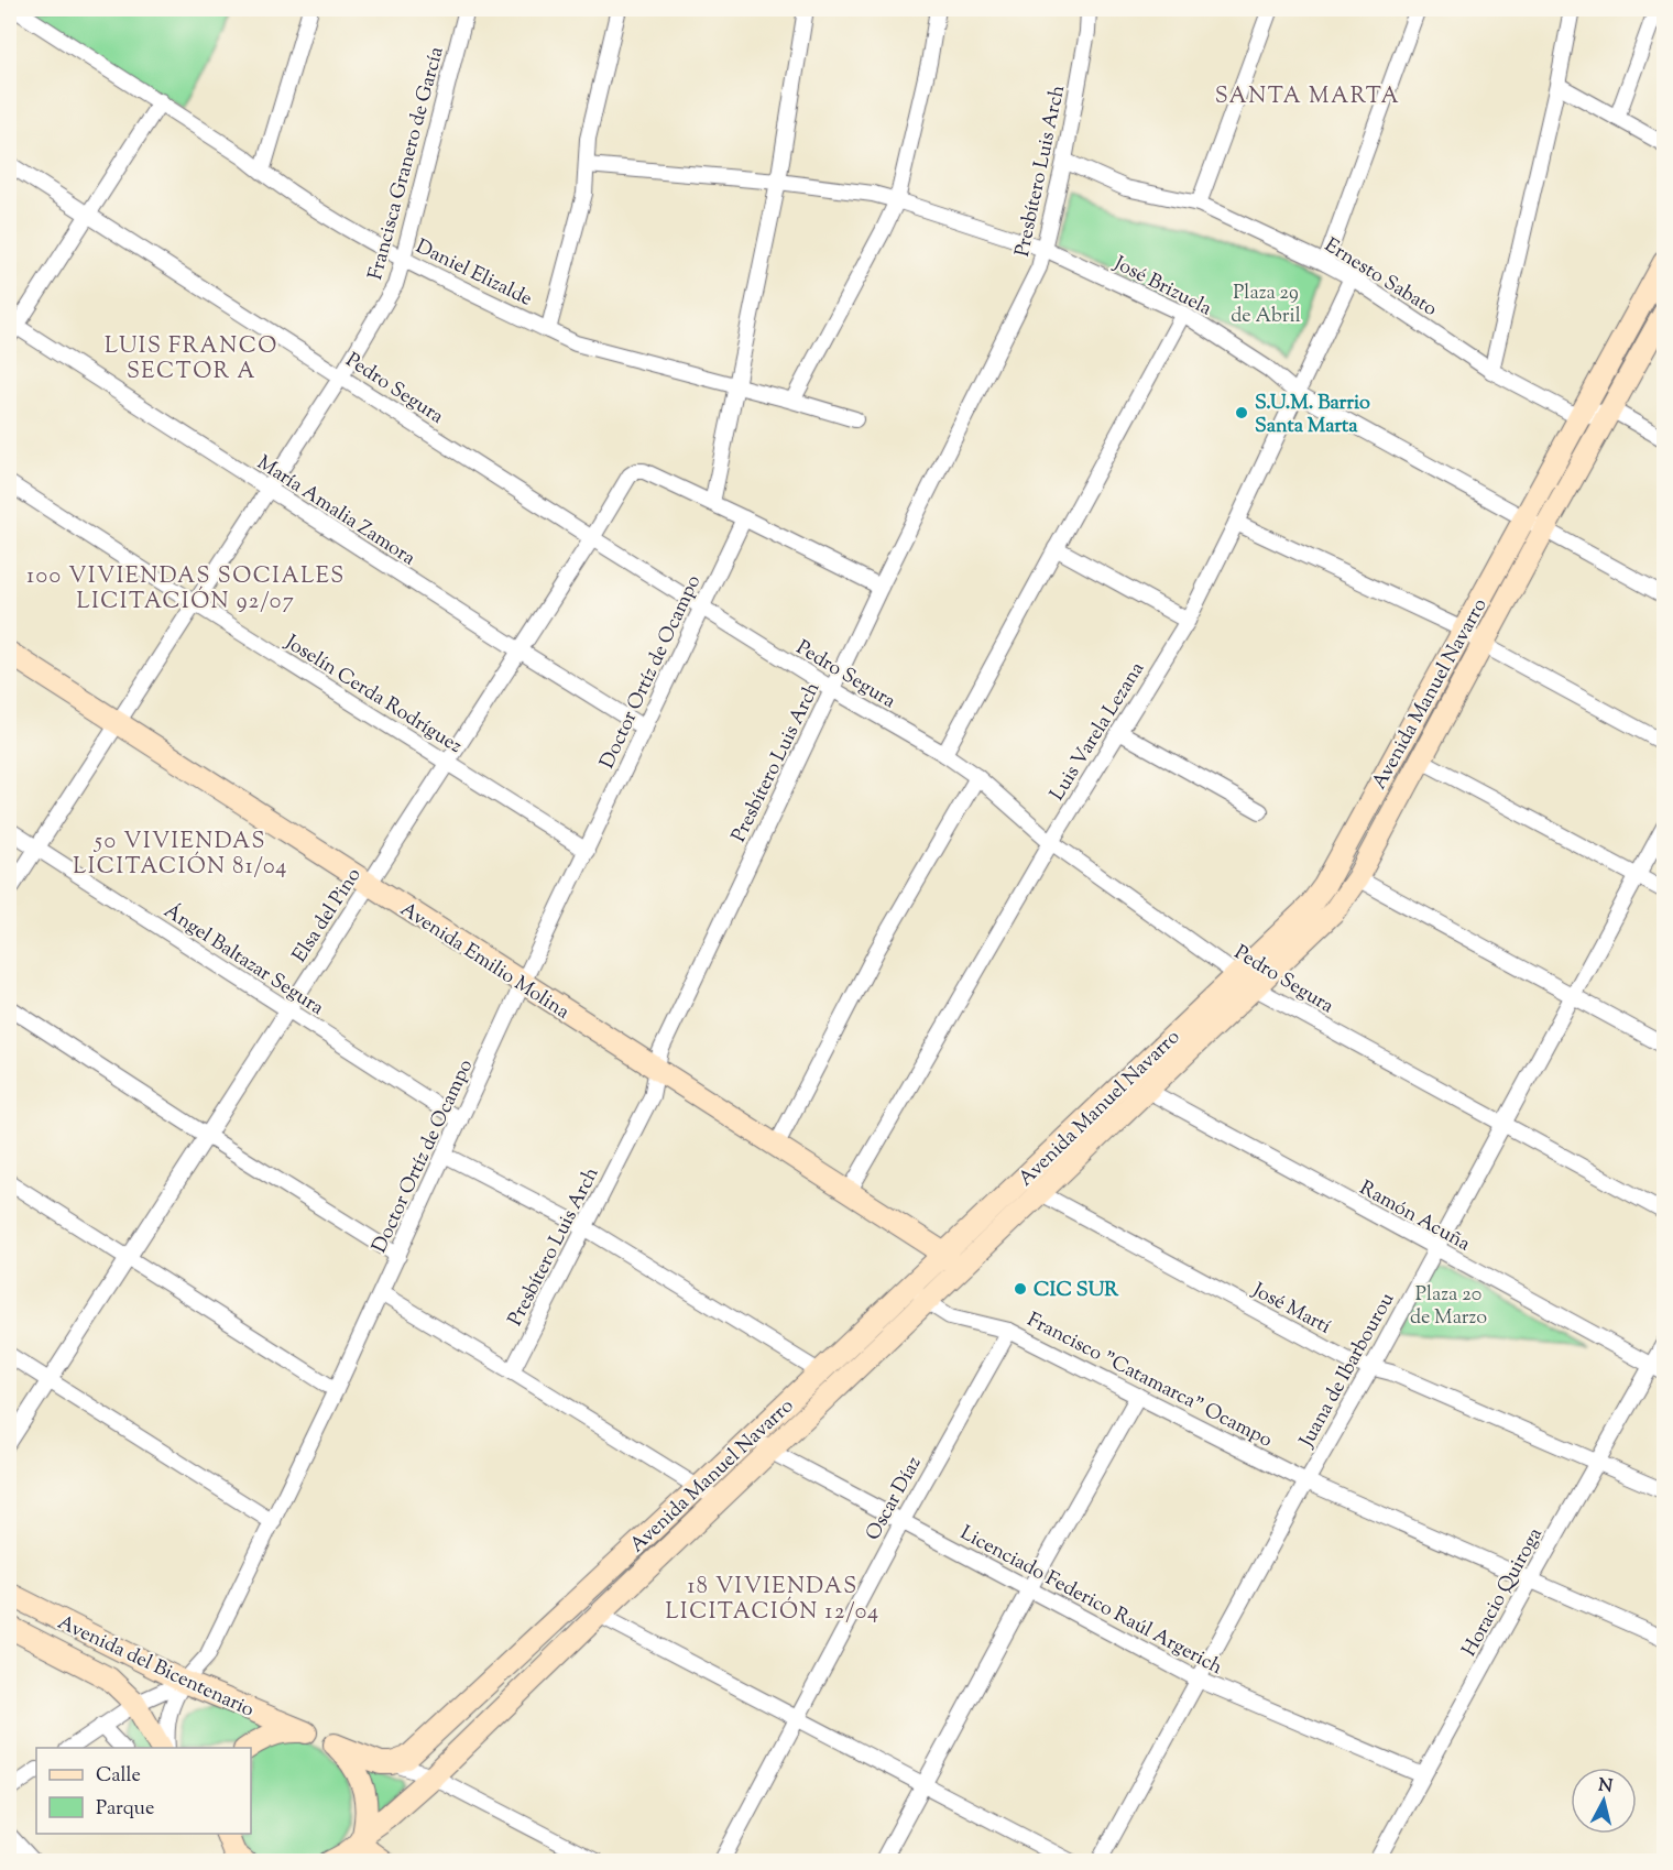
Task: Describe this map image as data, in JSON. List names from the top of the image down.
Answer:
{
  "streets": {
    "main road": ["Avenida Manuel Navarro", "Avenida Emilio Molina", "Avenida del Bicentenario"],
    "street": [
      "Francisca Granero de García",
      "Presbítero Luis Arch",
      "Daniel Elizalde",
      "Ernesto Sabato",
      "José Brizuela",
      "Pedro Segura",
      "María Amalia Zamora",
      "Doctor Ortíz de Ocampo",
      "Joselín Cerda Rodríguez",
      "Luis Varela Lezana",
      "Elsa del Pino",
      "Ángel Baltazar Segura",
      "Ramón Acuña",
      "José Martí",
      "Juana de Ibarbourou",
      "Francisco \"Catamarca\" Ocampo",
      "Oscar Díaz",
      "Horacio Quiroga",
      "Licenciado Federico Raúl Argerich"
    ]
  },
  "crossings": [
    ["Francisca Granero de García", "Daniel Elizalde"],
    ["Francisca Granero de García", "Pedro Segura"],
    ["Francisca Granero de García", "María Amalia Zamora"],
    ["Francisca Granero de García", "Joselín Cerda Rodríguez"],
    ["Francisca Granero de García", "Ángel Baltazar Segura"],
    ["Francisca Granero de García", "Avenida Emilio Molina"],
    ["Presbítero Luis Arch", "Ernesto Sabato"],
    ["Presbítero Luis Arch", "José Brizuela"],
    ["Presbítero Luis Arch", "Pedro Segura"],
    ["Presbítero Luis Arch", "Avenida Emilio Molina"],
    ["Ernesto Sabato", "Avenida Manuel Navarro"],
    ["Ernesto Sabato", "Luis Varela Lezana"],
    ["José Brizuela", "Avenida Manuel Navarro"],
    ["José Brizuela", "Luis Varela Lezana"],
    ["Pedro Segura", "Doctor Ortíz de Ocampo"],
    ["Pedro Segura", "Avenida Manuel Navarro"],
    ["Pedro Segura", "Luis Varela Lezana"],
    ["Pedro Segura", "Elsa del Pino"],
    ["Pedro Segura", "Juana de Ibarbourou"],
    ["María Amalia Zamora", "Doctor Ortíz de Ocampo"],
    ["María Amalia Zamora", "Elsa del Pino"],
    ["Doctor Ortíz de Ocampo", "Joselín Cerda Rodríguez"],
    ["Doctor Ortíz de Ocampo", "Ángel Baltazar Segura"],
    ["Doctor Ortíz de Ocampo", "Avenida Emilio Molina"],
    ["Doctor Ortíz de Ocampo", "Avenida del Bicentenario"],
    ["Joselín Cerda Rodríguez", "Elsa del Pino"],
    ["Avenida Manuel Navarro", "Avenida Emilio Molina"],
    ["Avenida Manuel Navarro", "Ramón Acuña"],
    ["Avenida Manuel Navarro", "José Martí"],
    ["Avenida Manuel Navarro", "Francisco \"Catamarca\" Ocampo"],
    ["Avenida Manuel Navarro", "Licenciado Federico Raúl Argerich"],
    ["Luis Varela Lezana", "Avenida Emilio Molina"],
    ["Elsa del Pino", "Ángel Baltazar Segura"],
    ["Elsa del Pino", "Avenida Emilio Molina"],
    ["Ramón Acuña", "Juana de Ibarbourou"],
    ["Ramón Acuña", "Horacio Quiroga"],
    ["José Martí", "Juana de Ibarbourou"],
    ["José Martí", "Horacio Quiroga"],
    ["Juana de Ibarbourou", "Francisco \"Catamarca\" Ocampo"],
    ["Juana de Ibarbourou", "Licenciado Federico Raúl Argerich"],
    ["Francisco \"Catamarca\" Ocampo", "Oscar Díaz"],
    ["Francisco \"Catamarca\" Ocampo", "Horacio Quiroga"],
    ["Oscar Díaz", "Licenciado Federico Raúl Argerich"],
    ["Horacio Quiroga", "Licenciado Federico Raúl Argerich"]
  ],
  "districts": [
    "SANTA MARTA",
    "LUIS FRANCO SECTOR A",
    "100 VIVIENDAS SOCIALES LICITACIÓN 92/07",
    "50 VIVIENDAS LICITACIÓN 81/04",
    "18 VIVIENDAS LICITACIÓN 12/04"
  ],
  "parks": ["Plaza 29 de Abril", "Plaza 20 de Marzo"],
  "places": ["S.U.M. Barrio Santa Marta", "CIC SUR"],
  "legend": ["Calle", "Parque"],
  "north": "top"
}
